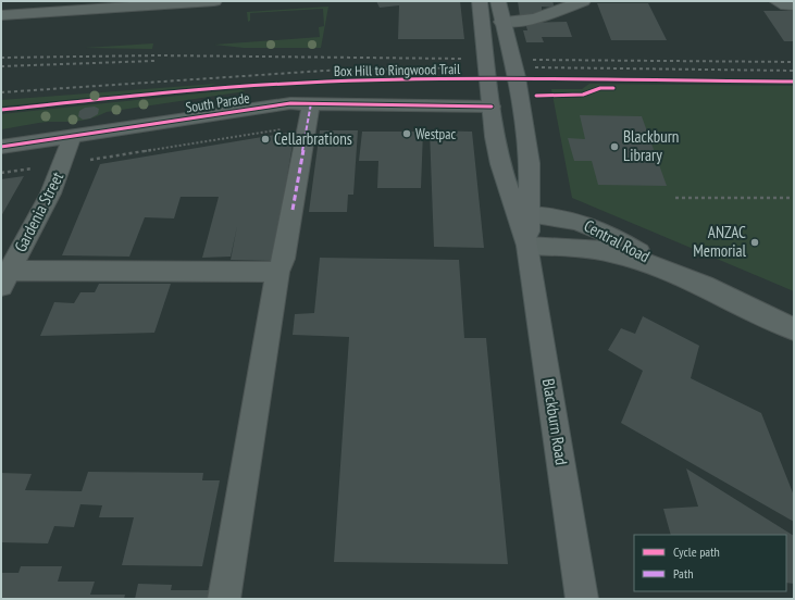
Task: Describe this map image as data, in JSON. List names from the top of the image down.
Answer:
{
  "streets": {
    "main road": ["Blackburn Road"],
    "street": ["South Parade", "Gardenia Street", "Central Road"],
    "cycle path": ["Box Hill to Ringwood Trail"]
  },
  "crossings": [
    ["South Parade", "Gardenia Street"],
    ["South Parade", "Blackburn Road"],
    ["Central Road", "Blackburn Road"]
  ],
  "places": [
    "Westpac",
    "Cellarbrations",
    "Blackburn Library",
    "ANZAC Memorial"
  ],
  "legend": ["Cycle path", "Path"]
}
